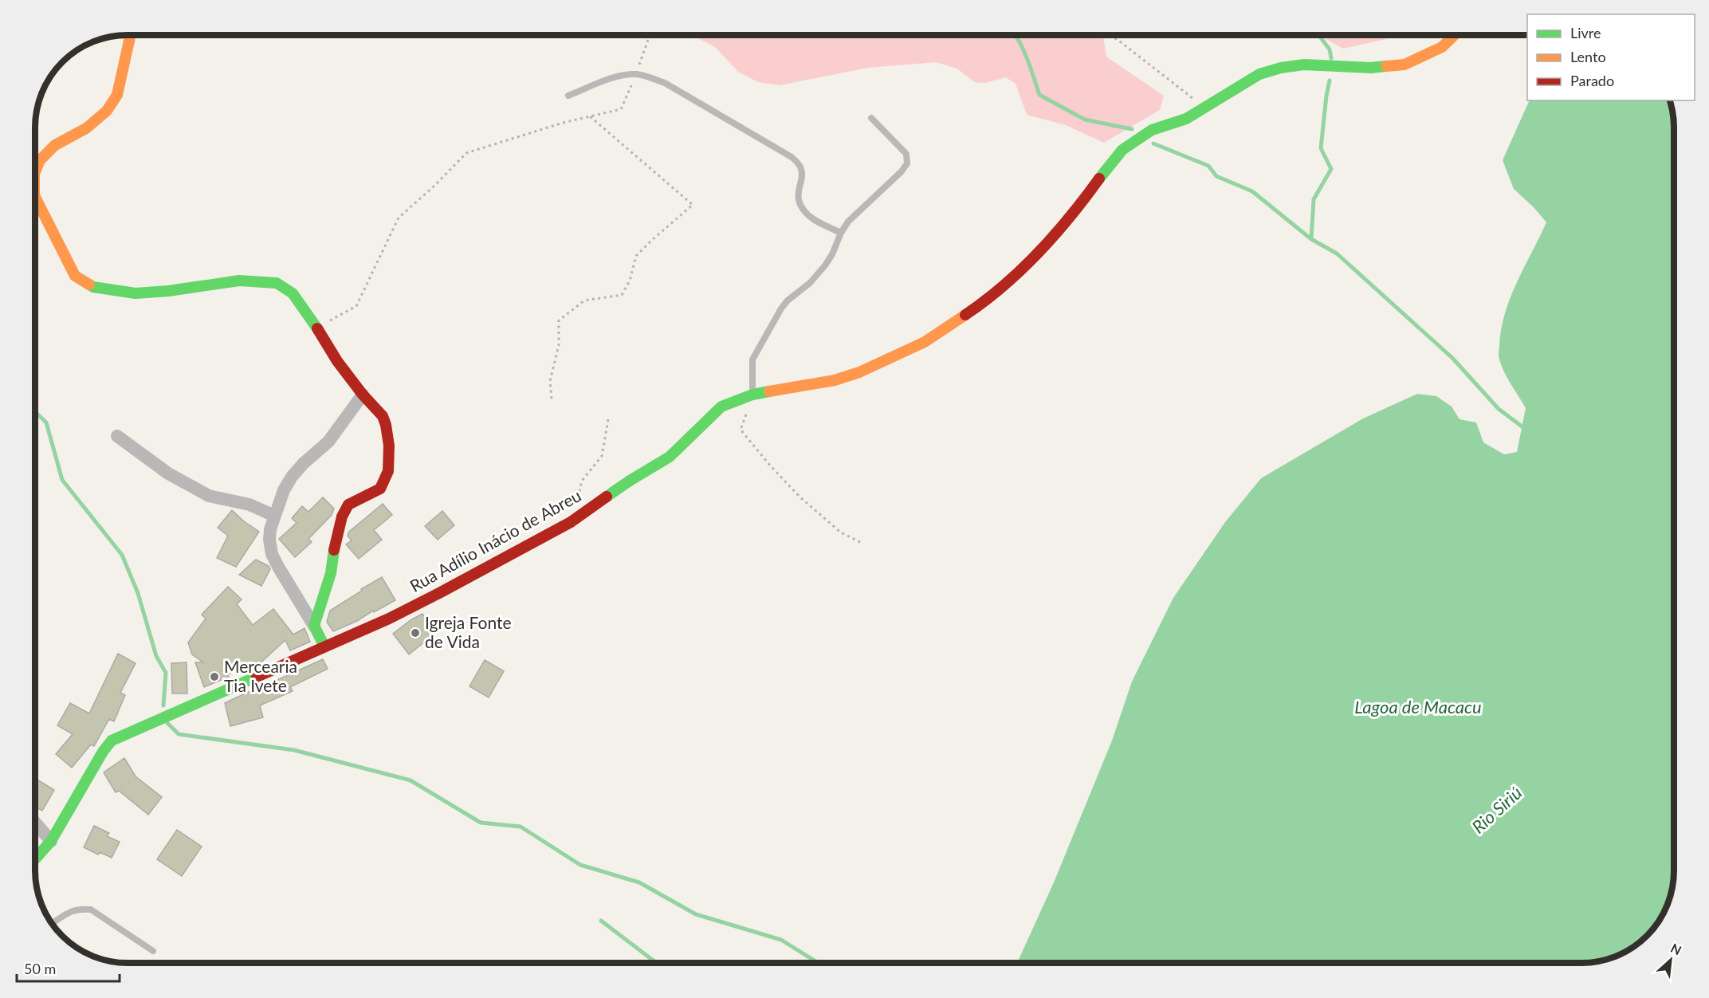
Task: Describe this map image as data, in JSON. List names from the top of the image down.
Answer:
{
  "streets": {
    "street": ["Rua Adílio Inácio de Abreu"]
  },
  "water": ["Lagoa de Macacu", "Rio Siriú"],
  "places": ["Igreja Fonte de Vida", "Mercearia Tia Ivete"],
  "legend": ["Livre", "Lento", "Parado"],
  "scale_bar": "50 m",
  "north": "top right"
}
